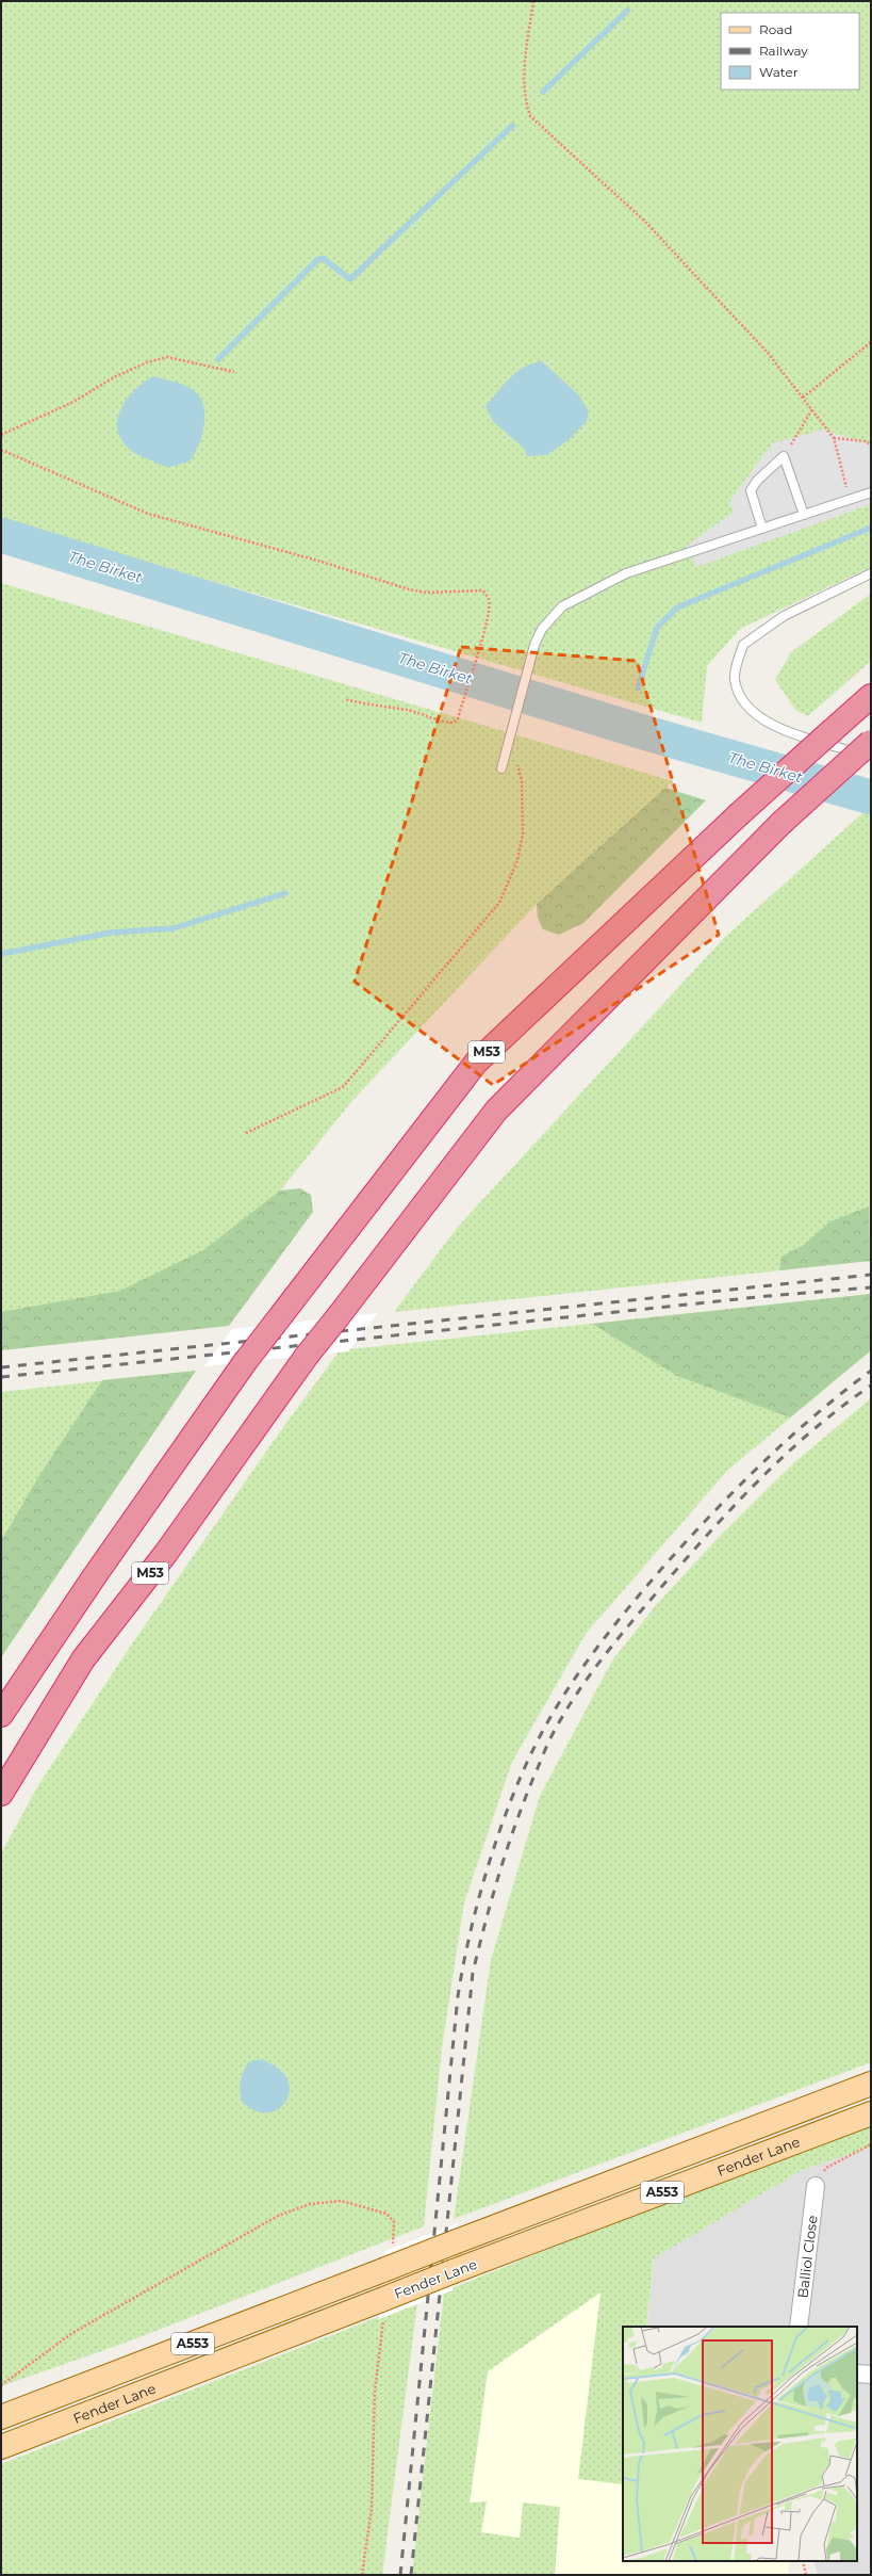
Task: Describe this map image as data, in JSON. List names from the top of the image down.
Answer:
{
  "streets": {
    "highway": ["M53"],
    "main road": ["Fender Lane", "A553"],
    "street": ["Balliol Close"]
  },
  "water": ["The Birket"],
  "legend": ["Road", "Railway", "Water"]
}
